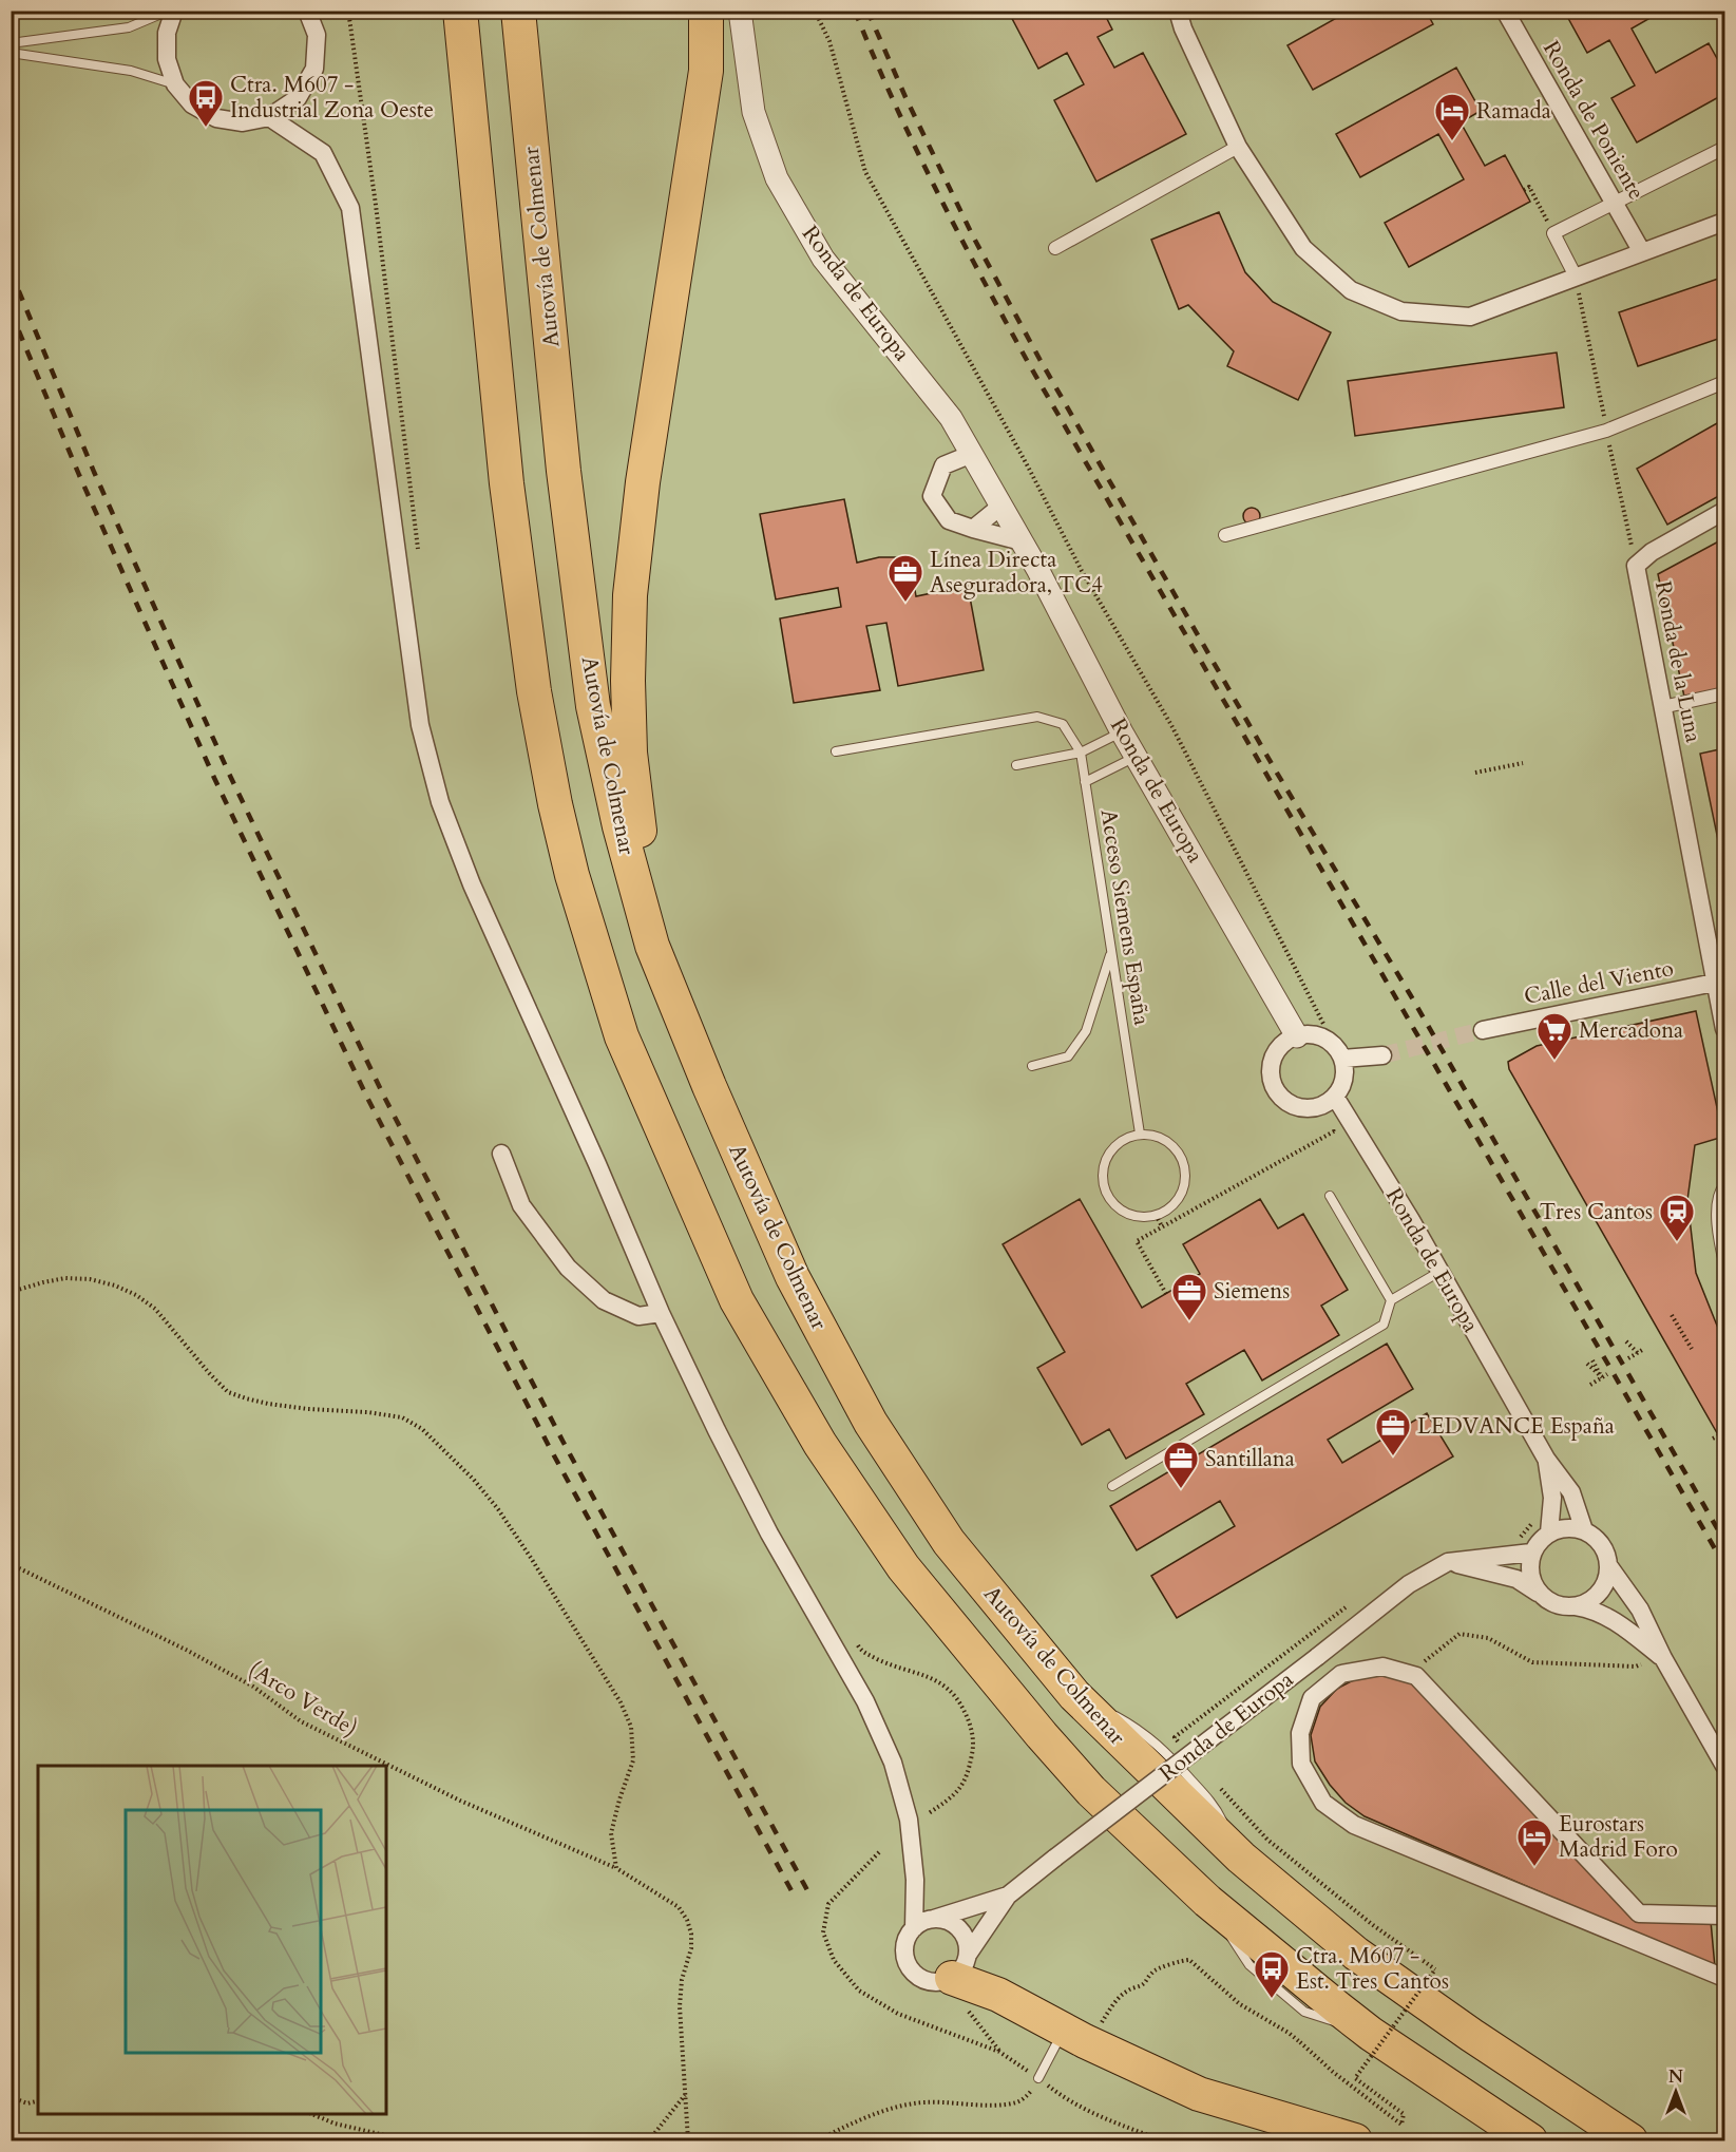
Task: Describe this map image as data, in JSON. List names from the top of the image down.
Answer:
{
  "streets": {
    "highway": ["Autovía de Colmenar"],
    "street": [
      "Ronda de Poniente",
      "Ronda de Europa",
      "Ronda de la Luna",
      "Calle del Viento"
    ],
    "lane": ["Acceso Siemens España"],
    "path": ["(Arco Verde)"]
  },
  "crossings": [
    ["Ronda de la Luna", "Calle del Viento"]
  ],
  "places": {
    "bus stop": ["Ctra. M607 - Industrial Zona Oeste", "Ctra. M607 - Est. Tres Cantos"],
    "hotel": ["Ramada", "Eurostars Madrid Foro"],
    "office": [
      "Línea Directa Aseguradora, TC4",
      "Siemens",
      "LEDVANCE España",
      "Santillana"
    ],
    "supermarket": ["Mercadona"],
    "station": ["Tres Cantos"]
  },
  "north": "top"
}
